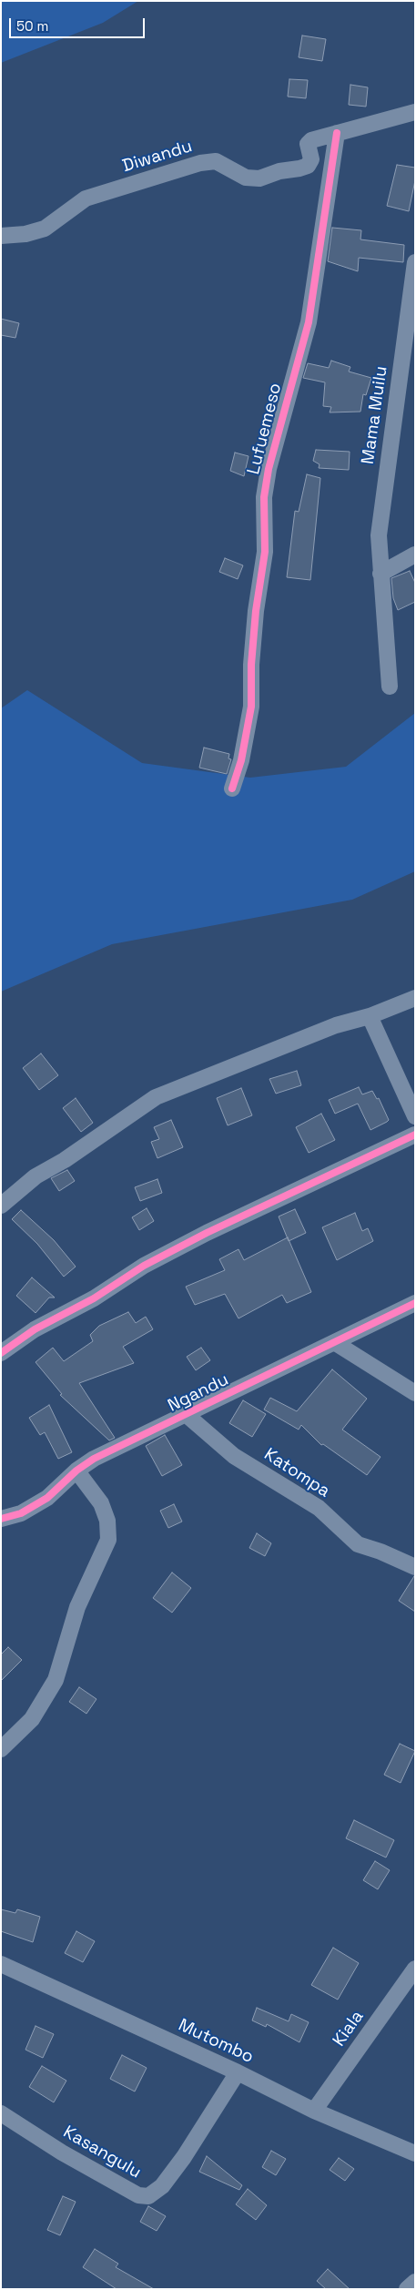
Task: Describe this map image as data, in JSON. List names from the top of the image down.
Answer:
{
  "streets": {
    "street": [
      "Diwandu",
      "Mama Muilu",
      "Lufuemeso",
      "Ngandu",
      "Katompa",
      "Kiala",
      "Mutombo",
      "Kasangulu"
    ]
  },
  "crossings": [
    ["Diwandu", "Lufuemeso"],
    ["Ngandu", "Katompa"],
    ["Kiala", "Mutombo"],
    ["Mutombo", "Kasangulu"]
  ],
  "scale_bar": "50 m"
}
